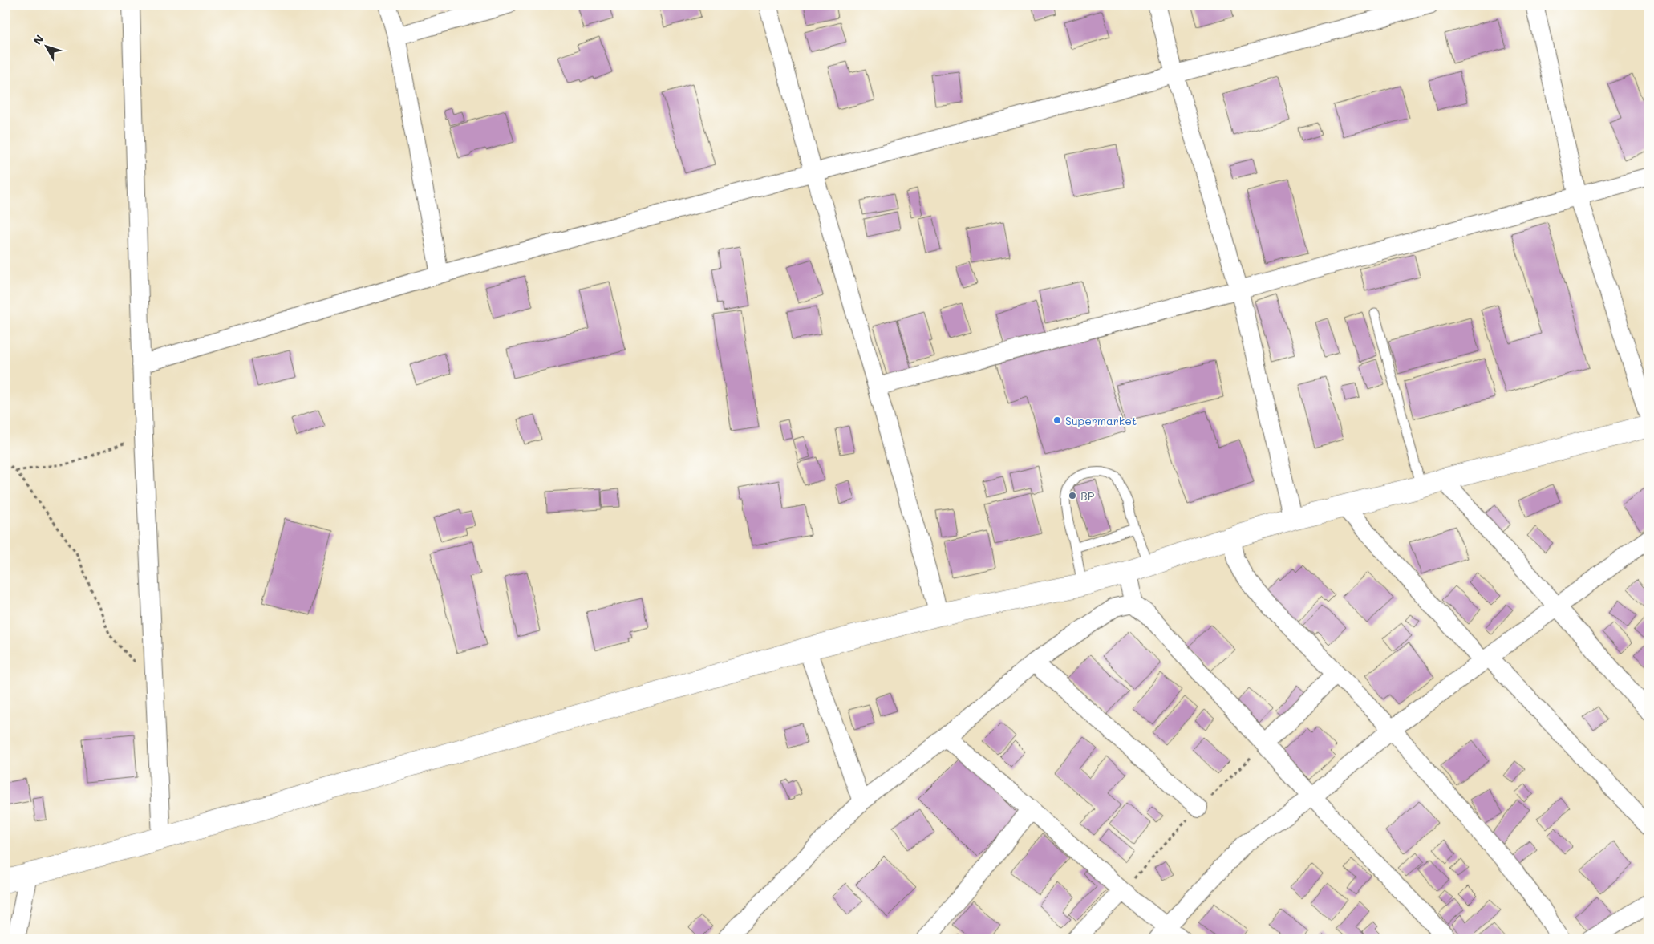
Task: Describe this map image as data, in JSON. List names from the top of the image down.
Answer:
{
  "places": ["Supermarket", "BP"],
  "north": "top left"
}
